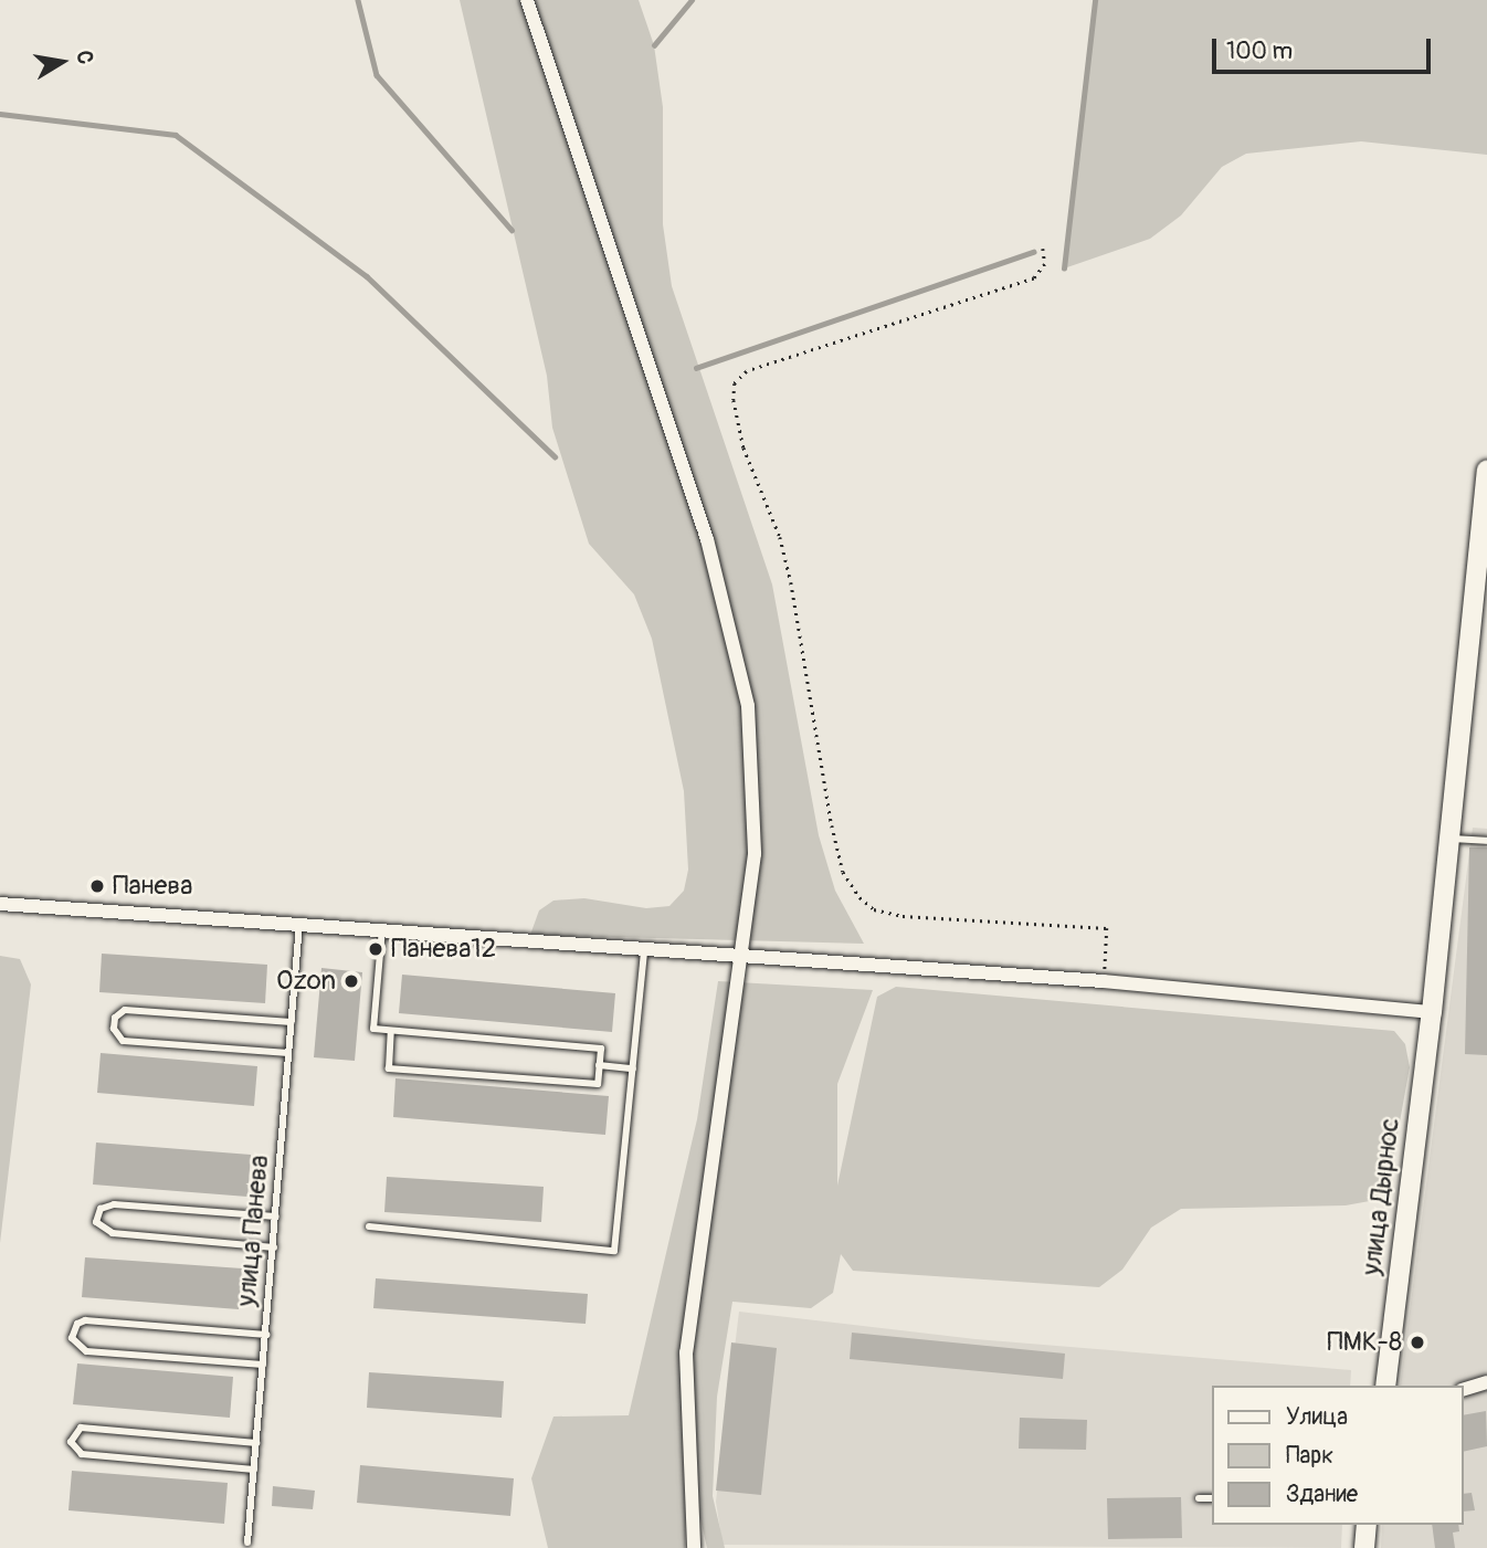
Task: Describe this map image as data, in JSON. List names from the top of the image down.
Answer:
{
  "streets": {
    "main road": ["улица Дырнос"],
    "lane": ["улица Панева"]
  },
  "places": [
    "Панева",
    "Панева12",
    "Ozon",
    "ПМК-8"
  ],
  "legend": ["Улица", "Парк", "Здание"],
  "scale_bar": "100 m",
  "north": "right"
}
